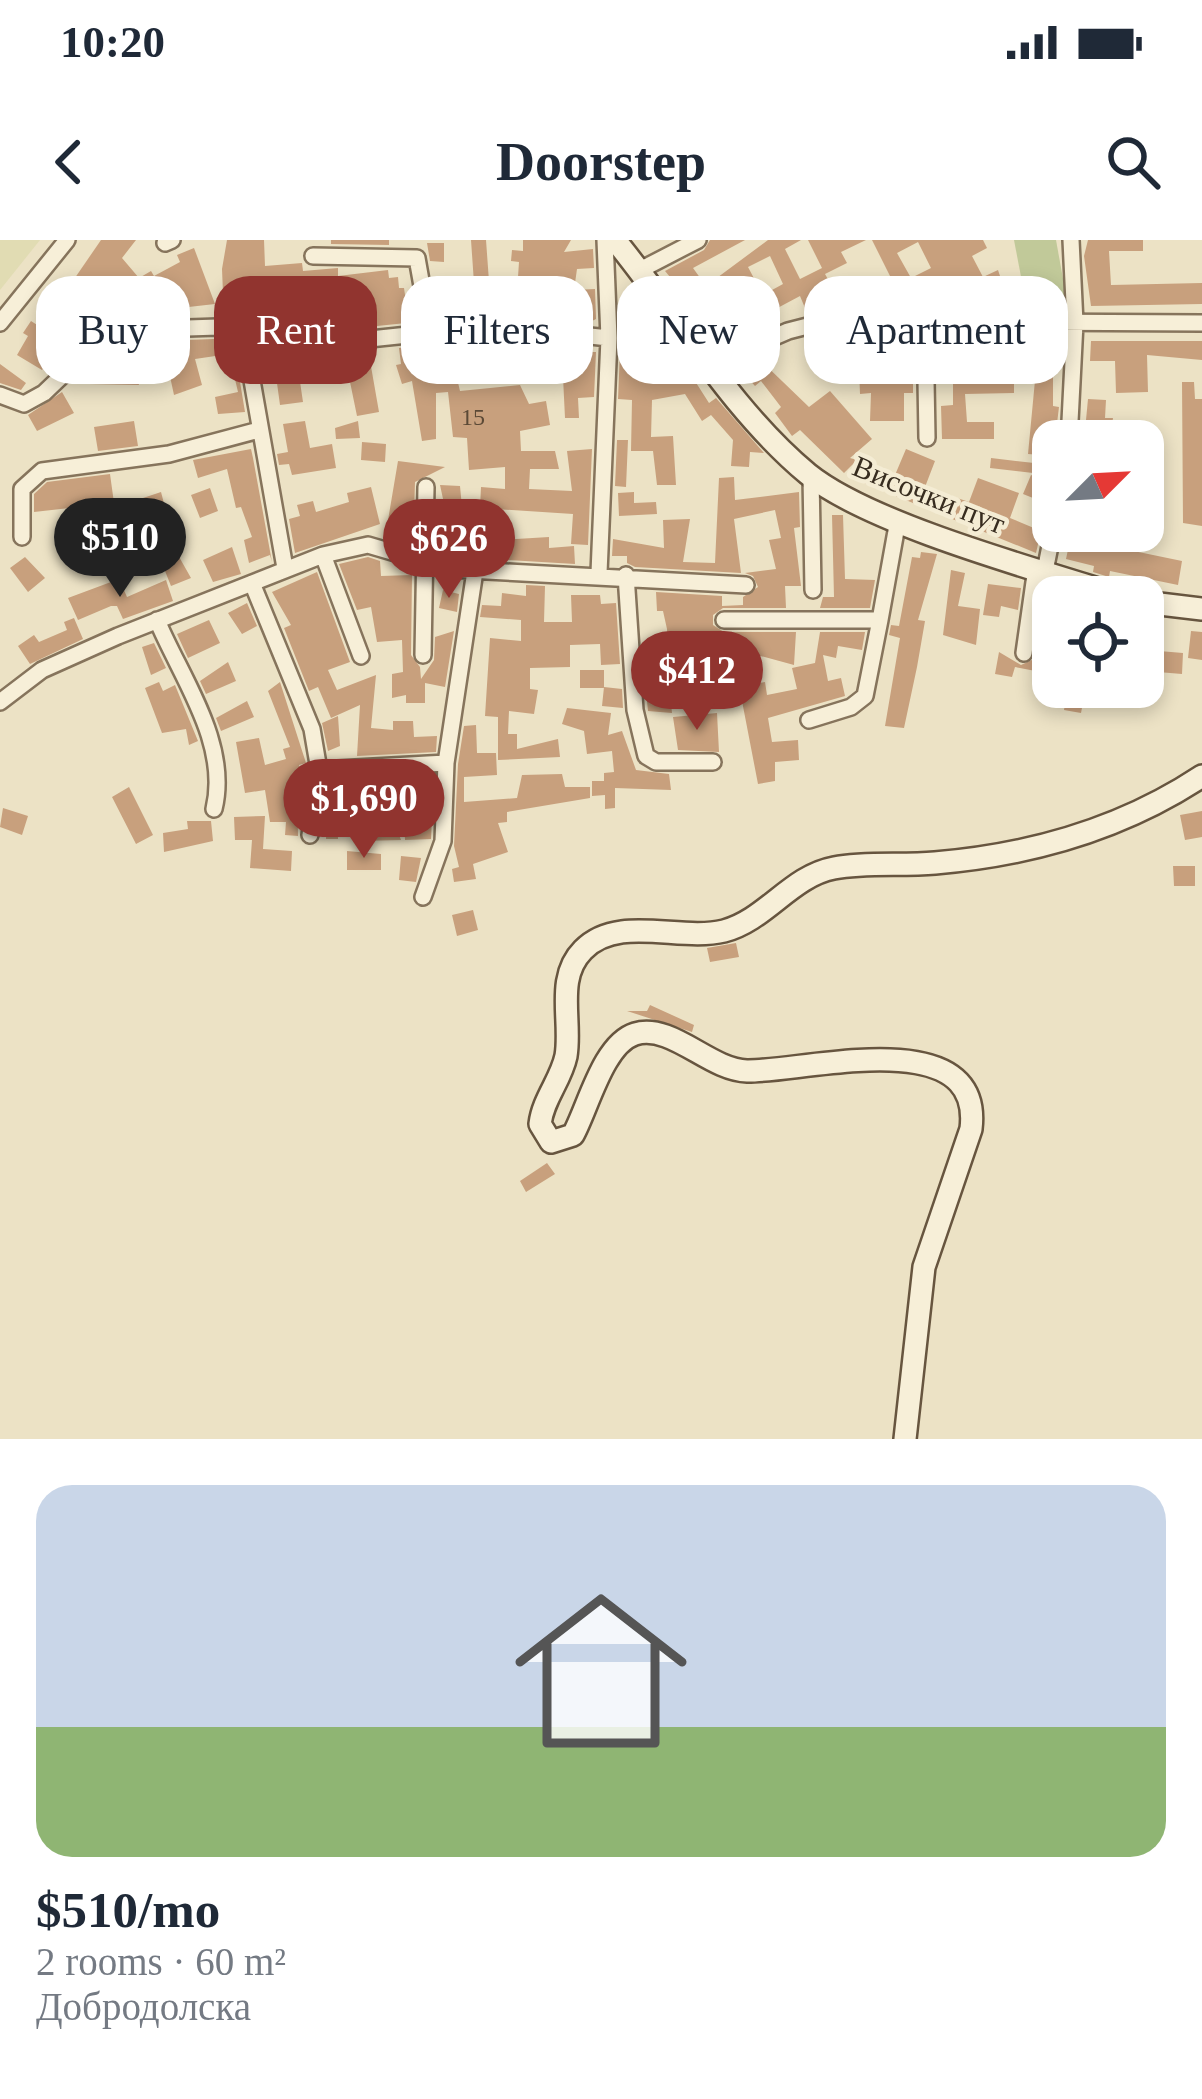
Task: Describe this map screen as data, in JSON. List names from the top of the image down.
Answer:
{
  "streets": {
    "main road": ["Височки пут"]
  },
  "house_numbers": ["15"],
  "north": "top right",
  "page": {
    "status": "10:20",
    "header": "Doorstep",
    "chip": [
      "Buy",
      "Rent",
      "Filters",
      "New",
      "Apartment"
    ],
    "price": [
      "$510",
      "$626",
      "$412",
      "$1,690"
    ],
    "list": [
      {
        "name": "$510/mo",
        "note": "2 rooms · 60 m² · Добродолска"
      }
    ]
  }
}
